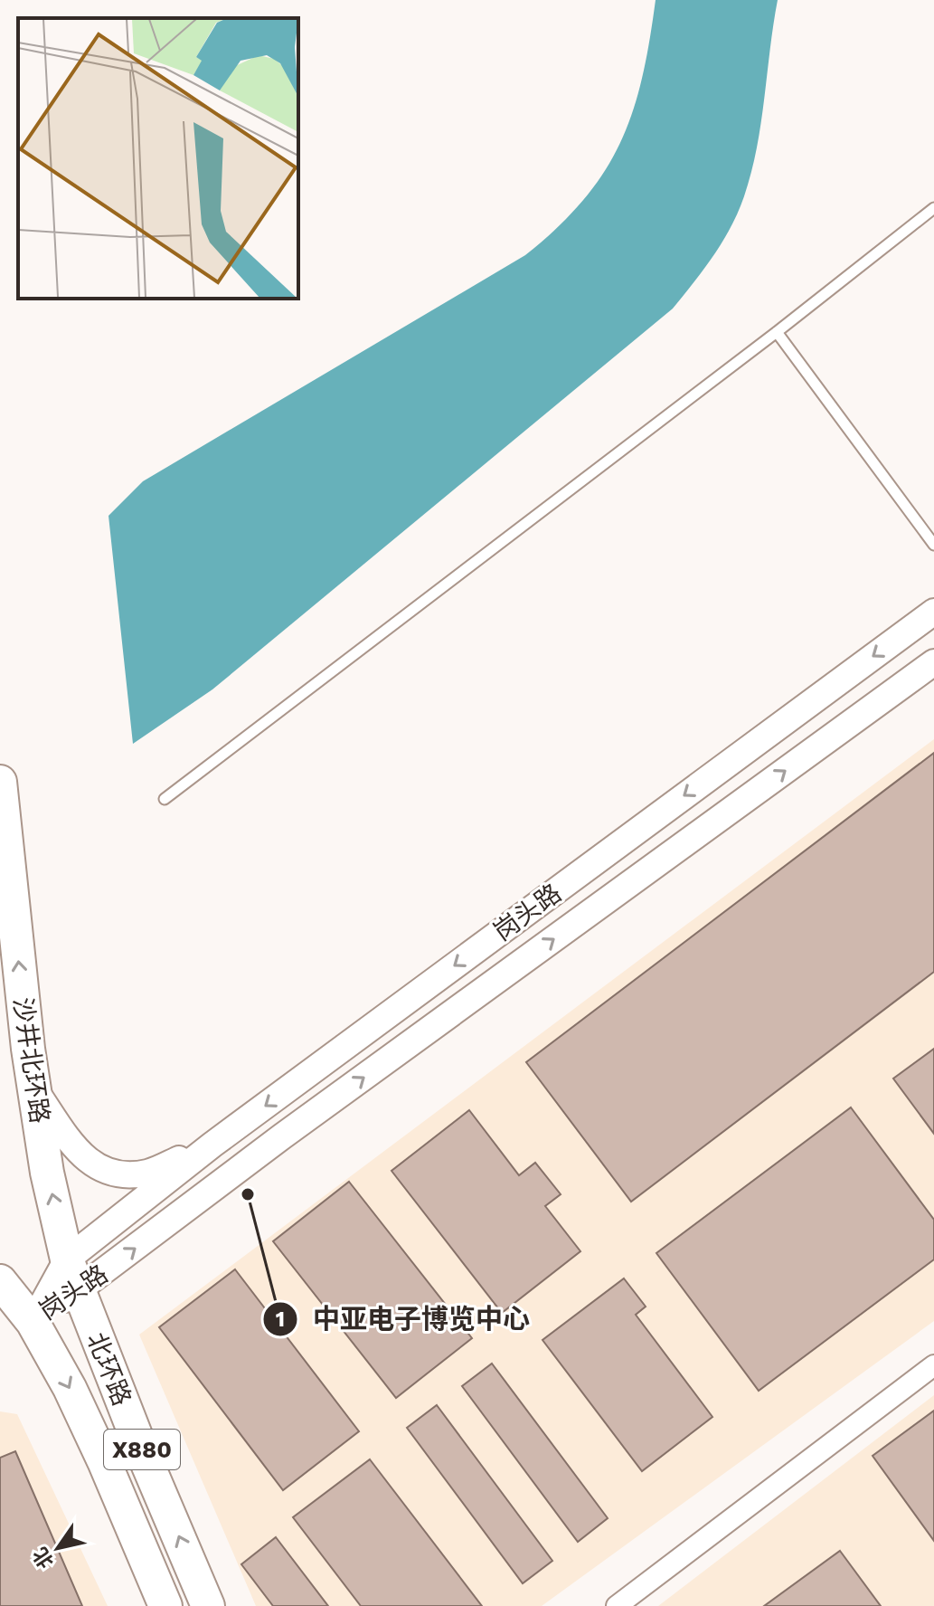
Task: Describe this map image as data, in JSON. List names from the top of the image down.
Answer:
{
  "streets": {
    "main road": ["沙井北环路", "北环路", "X880"],
    "street": ["岗头路"]
  },
  "crossings": [
    ["岗头路", "沙井北环路"],
    ["岗头路", "北环路"],
    ["岗头路", "X880"],
    ["沙井北环路", "北环路"],
    ["北环路", "X880"]
  ],
  "one_way": ["沙井北环路"],
  "places": ["中亚电子博览中心"],
  "north": "bottom left"
}
